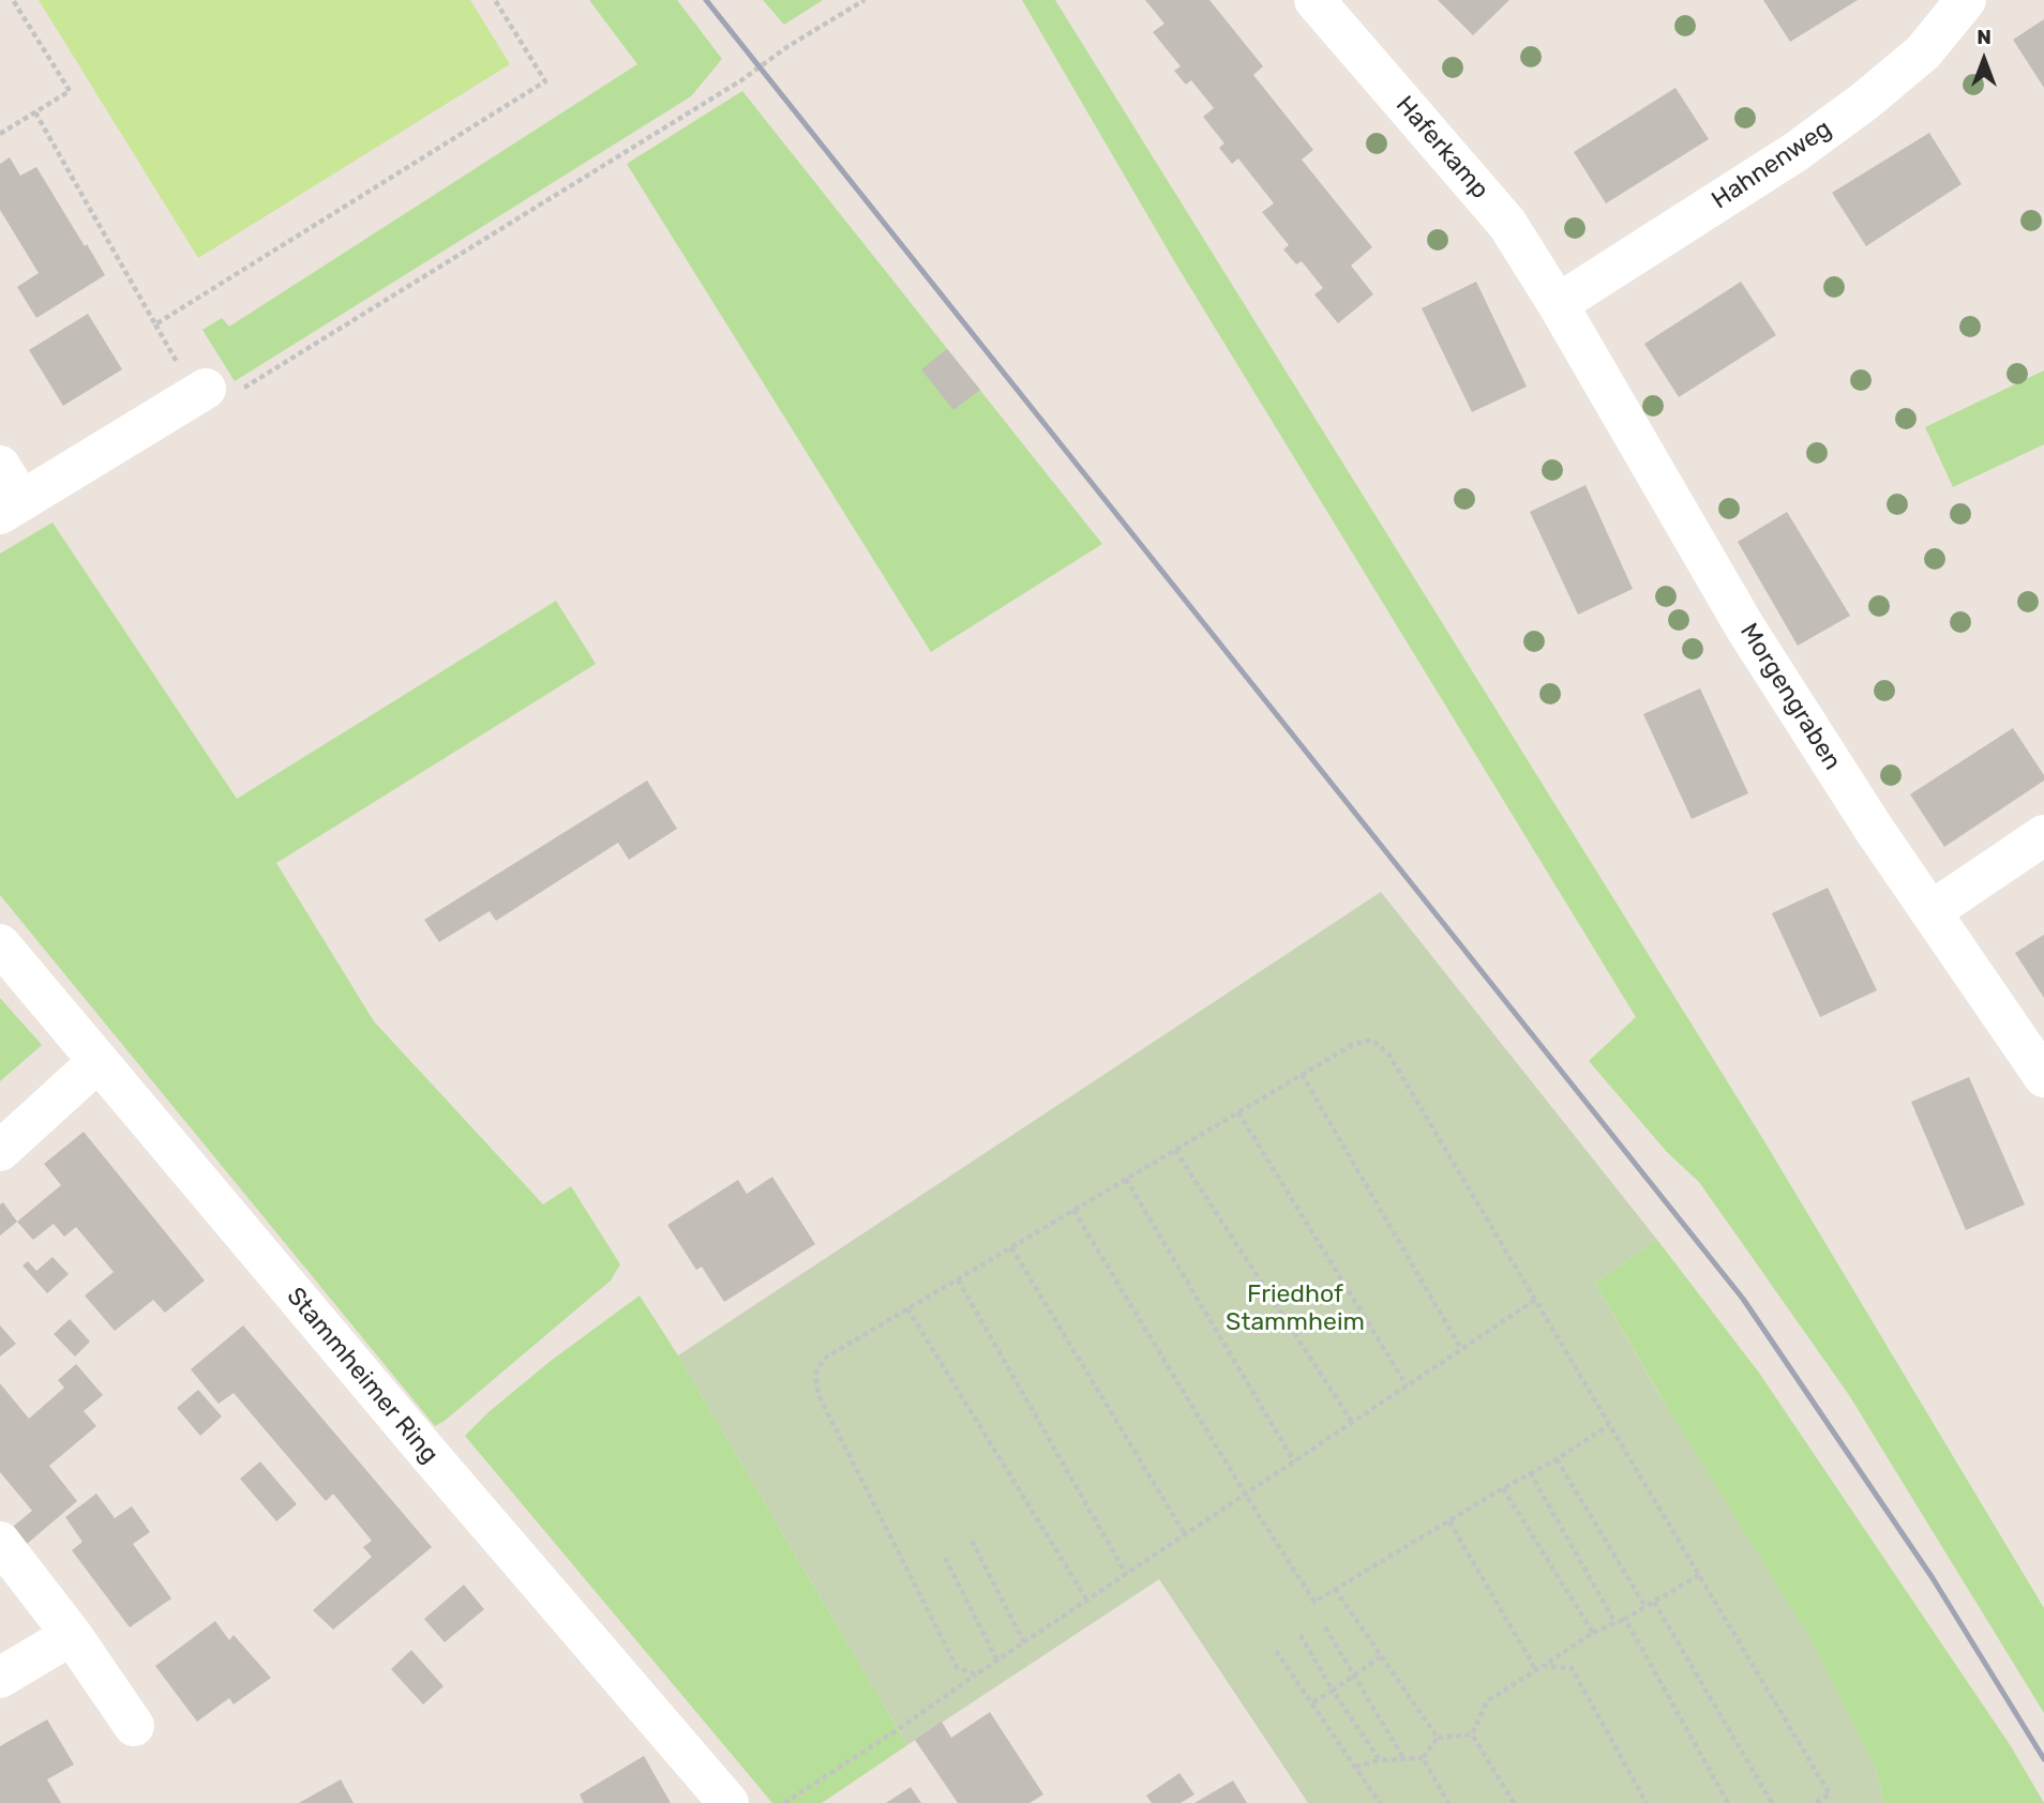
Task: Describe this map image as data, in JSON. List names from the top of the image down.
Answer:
{
  "streets": {
    "street": [
      "Haferkamp",
      "Hahnenweg",
      "Morgengraben",
      "Stammheimer Ring"
    ]
  },
  "crossings": [
    ["Haferkamp", "Hahnenweg"],
    ["Haferkamp", "Morgengraben"],
    ["Hahnenweg", "Morgengraben"]
  ],
  "parks": ["Friedhof Stammheim"],
  "north": "top"
}
